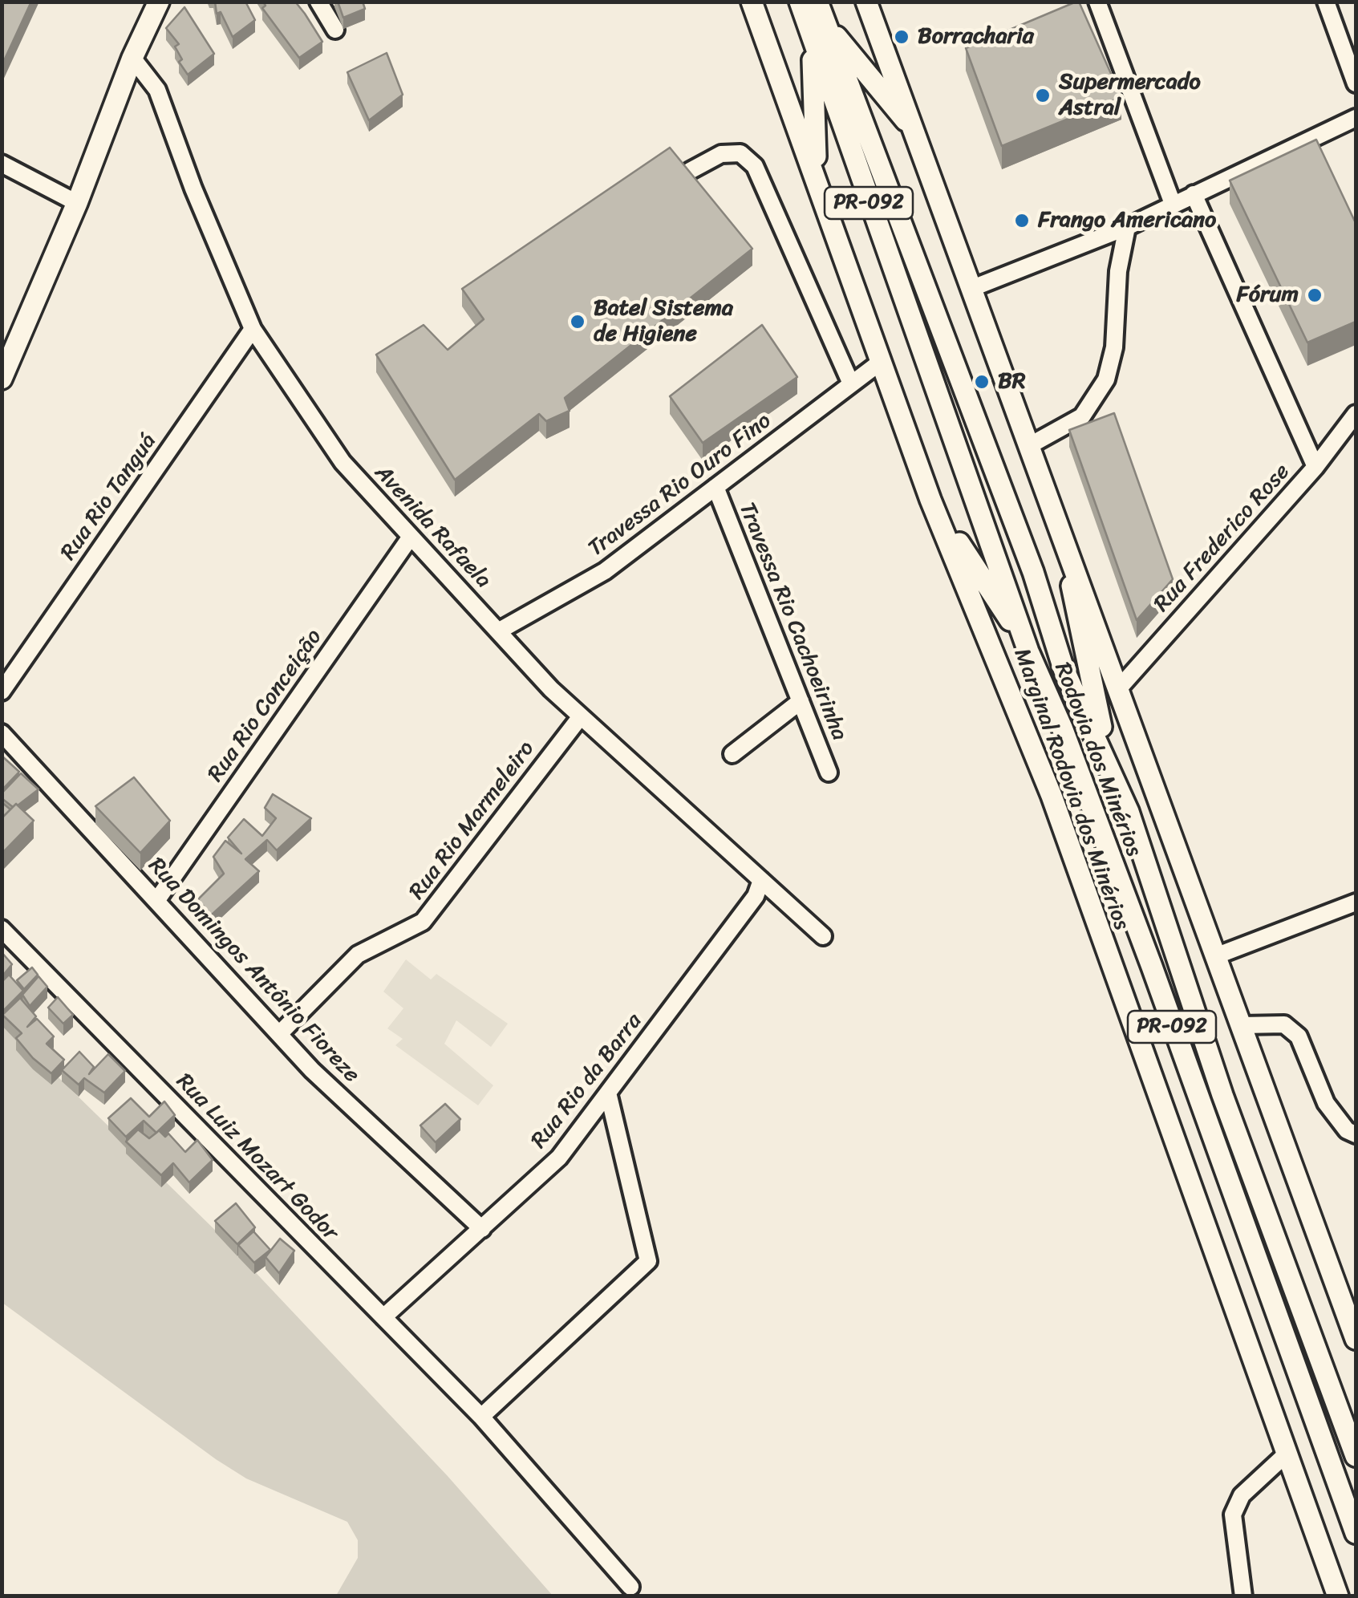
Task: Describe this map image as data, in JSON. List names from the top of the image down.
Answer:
{
  "streets": {
    "main road": ["PR-092", "Rodovia dos Minérios", "Marginal Rodovia dos Minérios"],
    "street": [
      "Travessa Rio Ouro Fino",
      "Rua Rio Tanguá",
      "Avenida Rafaela",
      "Rua Frederico Rose",
      "Travessa Rio Cachoeirinha",
      "Rua Rio Conceição",
      "Rua Rio Marmeleiro",
      "Rua Domingos Antônio Fioreze",
      "Rua Rio da Barra",
      "Rua Luiz Mozart Godor"
    ]
  },
  "crossings": [
    ["Travessa Rio Ouro Fino", "Avenida Rafaela"],
    ["Travessa Rio Ouro Fino", "Travessa Rio Cachoeirinha"],
    ["Travessa Rio Ouro Fino", "Marginal Rodovia dos Minérios"],
    ["Rua Rio Tanguá", "Avenida Rafaela"],
    ["Avenida Rafaela", "Rua Rio Conceição"],
    ["Avenida Rafaela", "Rua Rio Marmeleiro"],
    ["Avenida Rafaela", "Rua Rio da Barra"],
    ["Rua Rio Conceição", "Rua Domingos Antônio Fioreze"],
    ["Rua Rio Marmeleiro", "Rua Domingos Antônio Fioreze"],
    ["Rua Domingos Antônio Fioreze", "Rua Rio da Barra"],
    ["Rua Rio da Barra", "Rua Luiz Mozart Godor"]
  ],
  "places": [
    "Borracharia",
    "Supermercado Astral",
    "Frango Americano",
    "Fórum",
    "Batel Sistema de Higiene",
    "BR"
  ]
}
